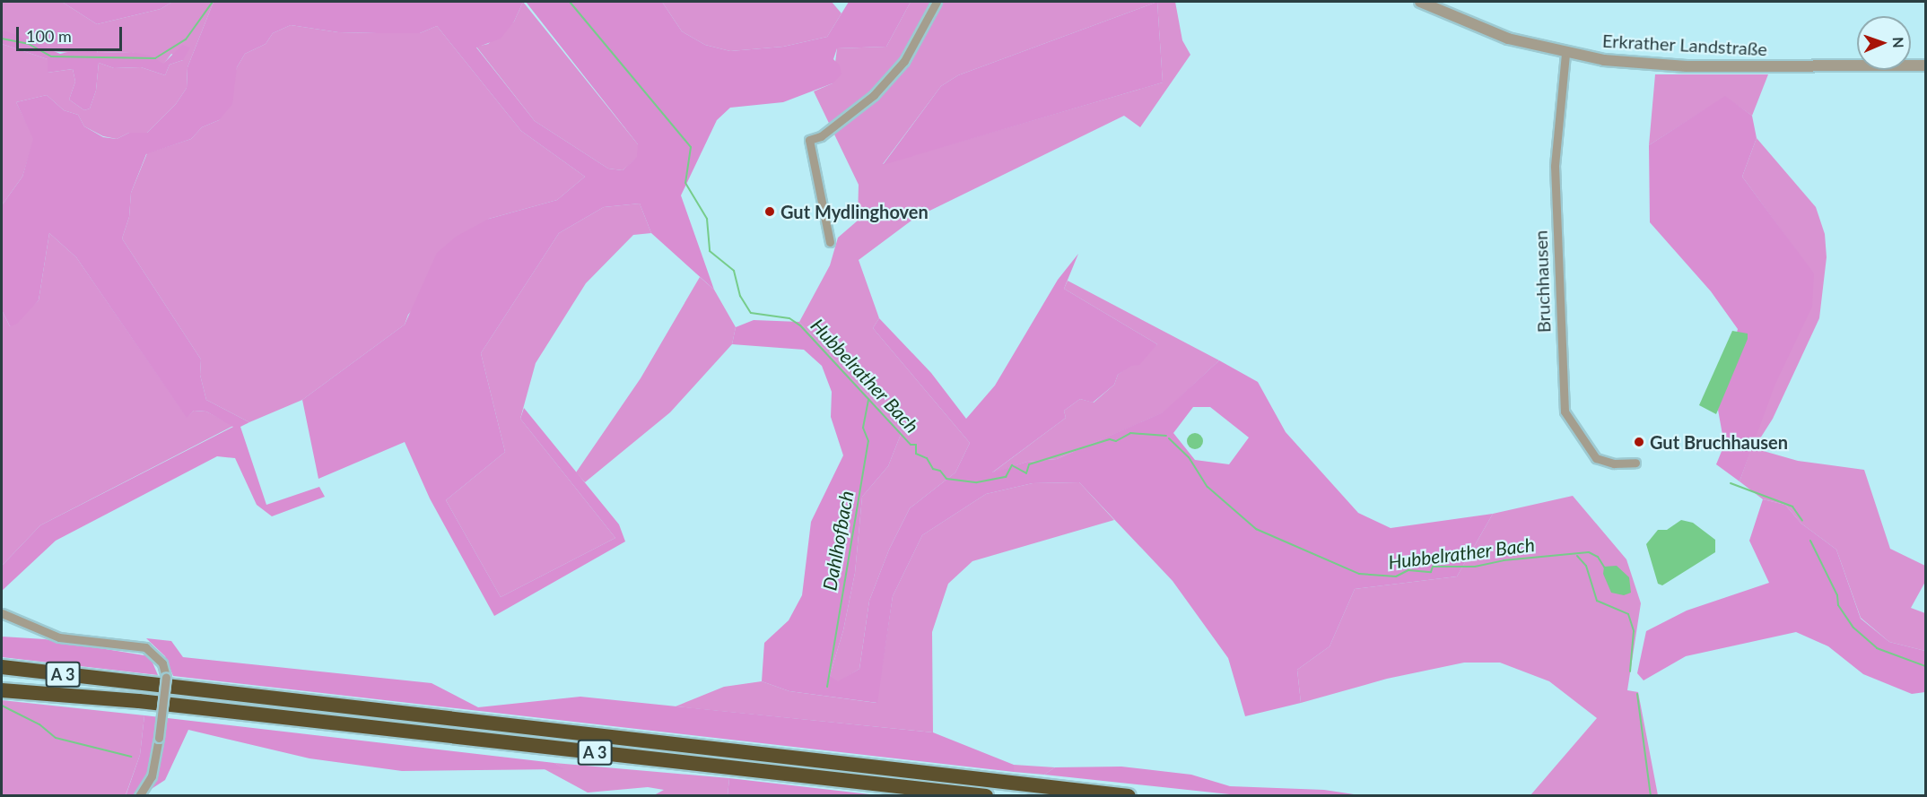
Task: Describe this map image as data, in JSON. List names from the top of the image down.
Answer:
{
  "streets": {
    "highway": ["A 3"],
    "street": ["Erkrather Landstraße", "Bruchhausen"]
  },
  "crossings": [
    ["Erkrather Landstraße", "Bruchhausen"]
  ],
  "water": ["Hubbelrather Bach", "Dahlhofbach"],
  "places": ["Gut Mydlinghoven", "Gut Bruchhausen"],
  "scale_bar": "100 m",
  "north": "right"
}
